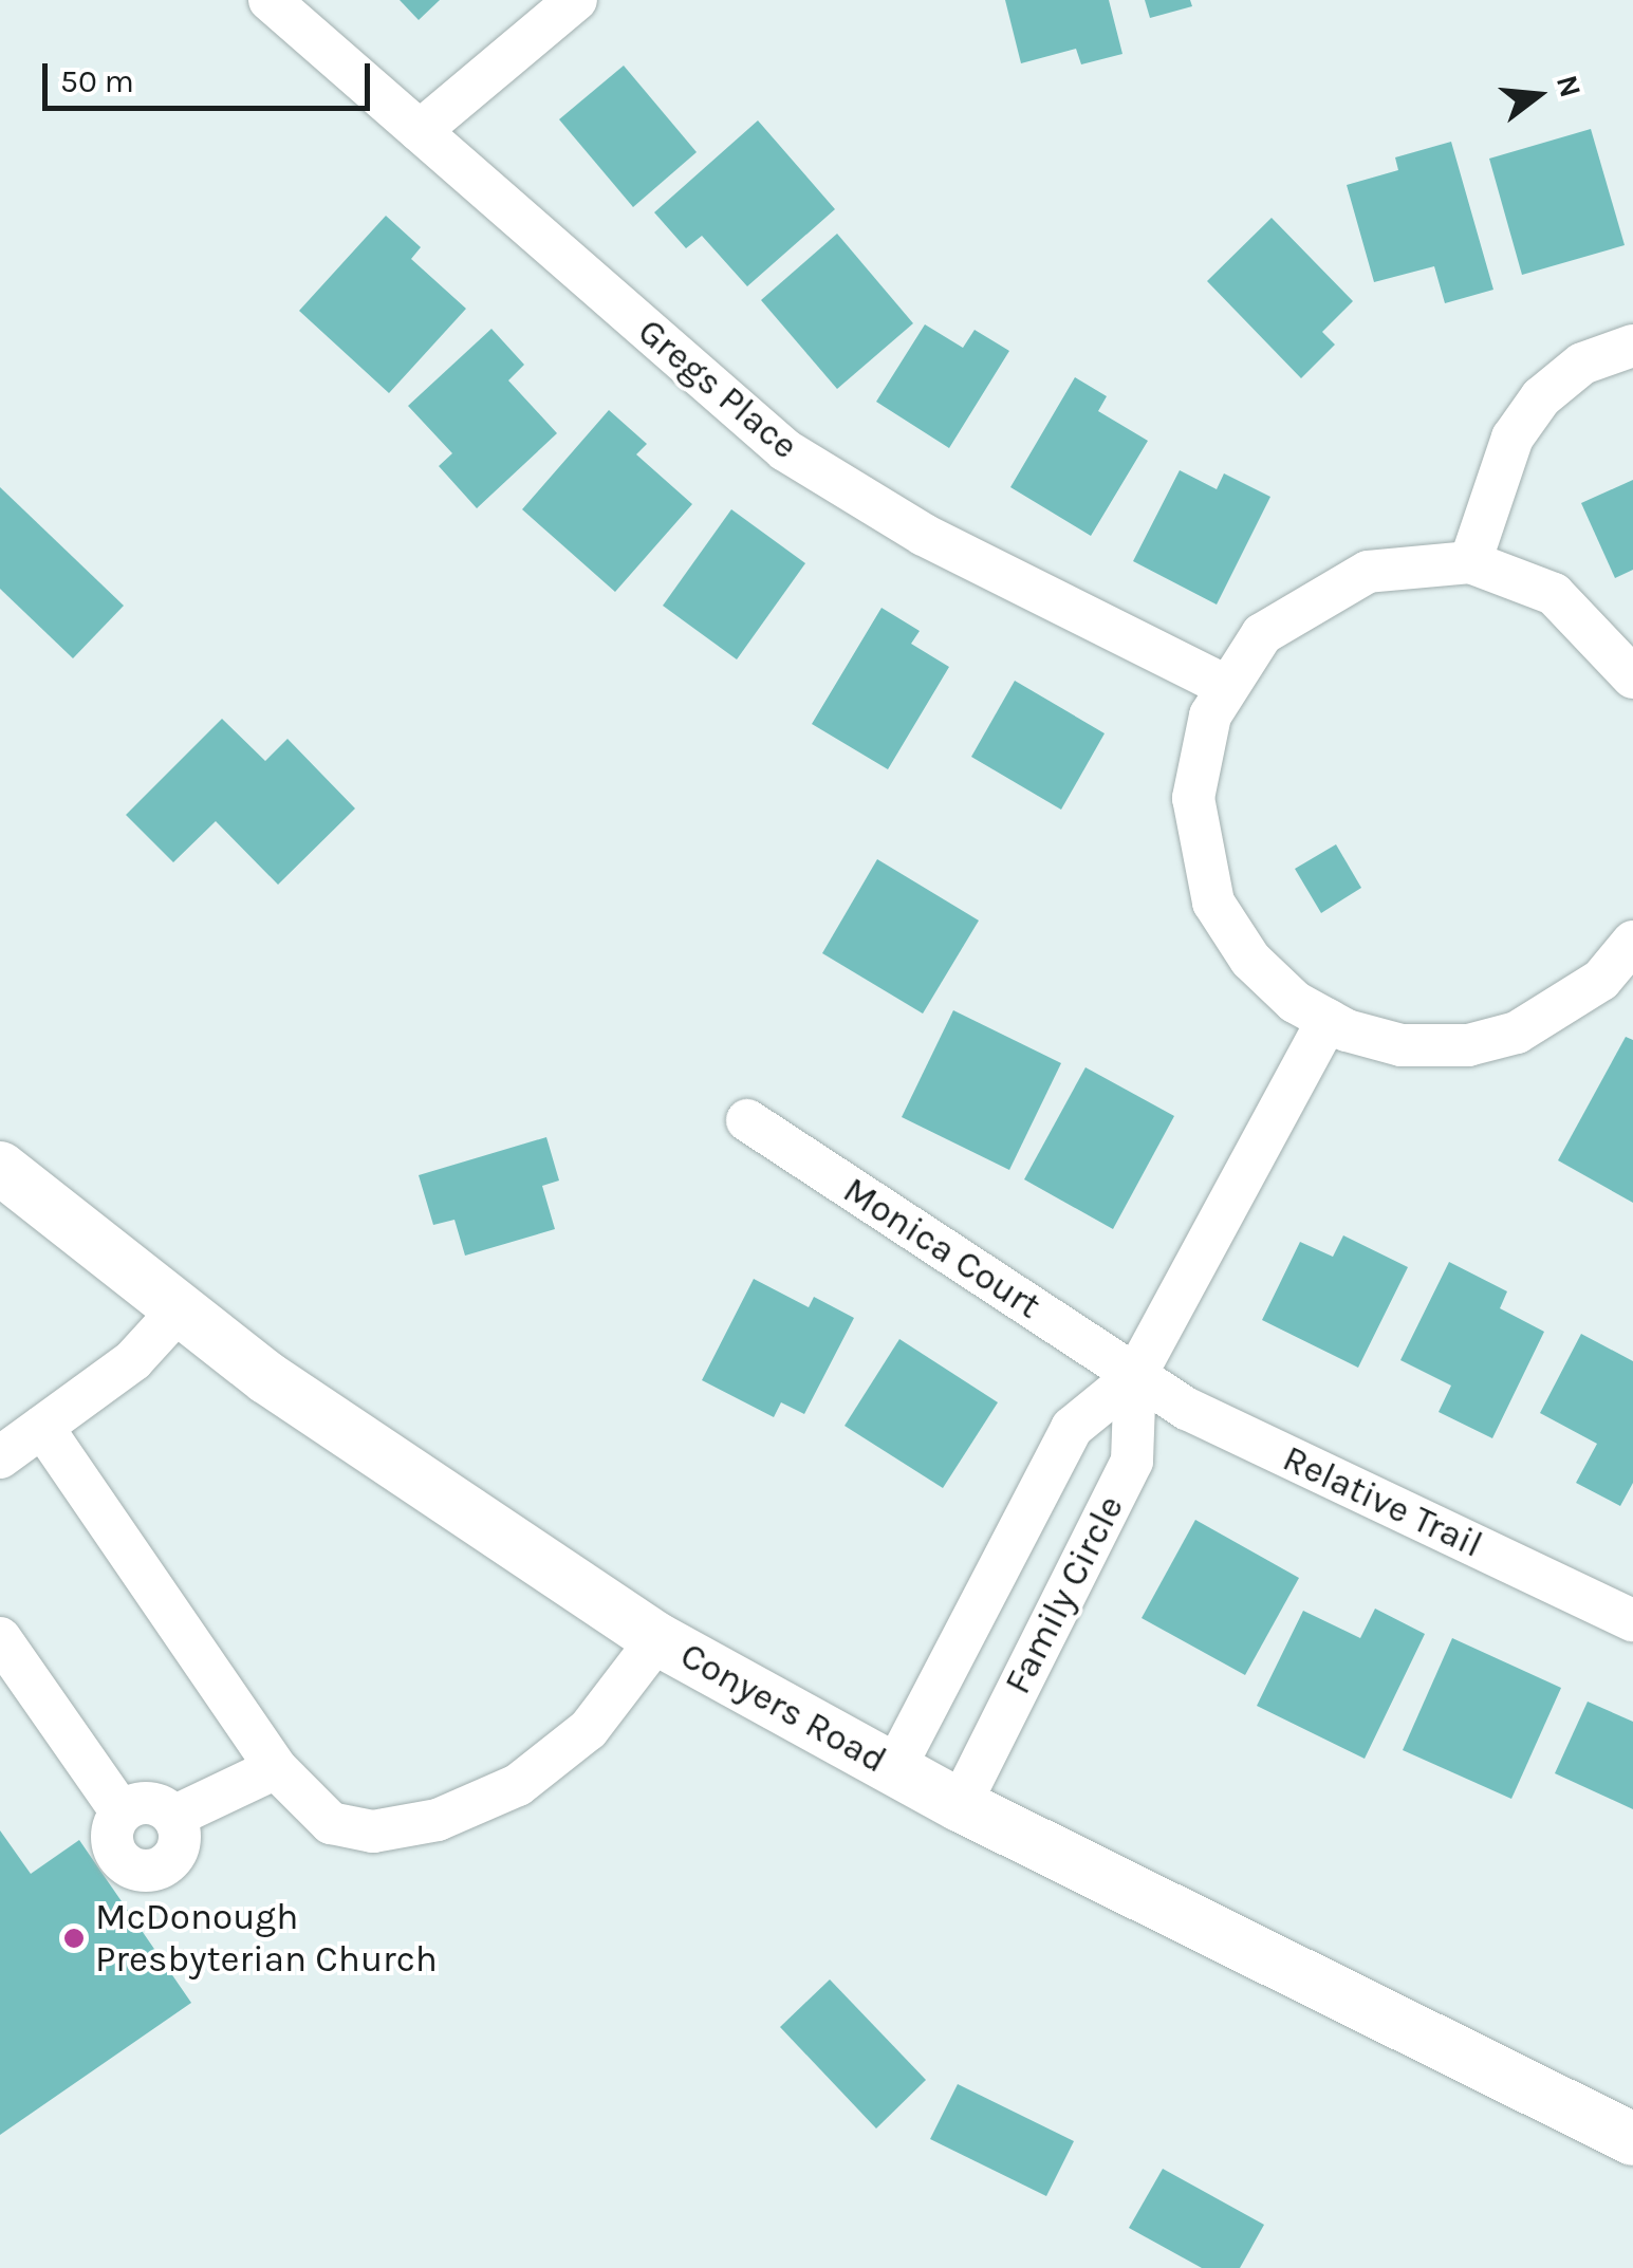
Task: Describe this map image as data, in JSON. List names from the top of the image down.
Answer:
{
  "streets": {
    "main road": ["Conyers Road"],
    "street": [
      "Gregs Place",
      "Monica Court",
      "Relative Trail",
      "Family Circle"
    ]
  },
  "crossings": [
    ["Monica Court", "Relative Trail"],
    ["Monica Court", "Family Circle"],
    ["Relative Trail", "Family Circle"],
    ["Family Circle", "Conyers Road"]
  ],
  "places": ["McDonough Presbyterian Church"],
  "scale_bar": "50 m",
  "north": "right"
}
